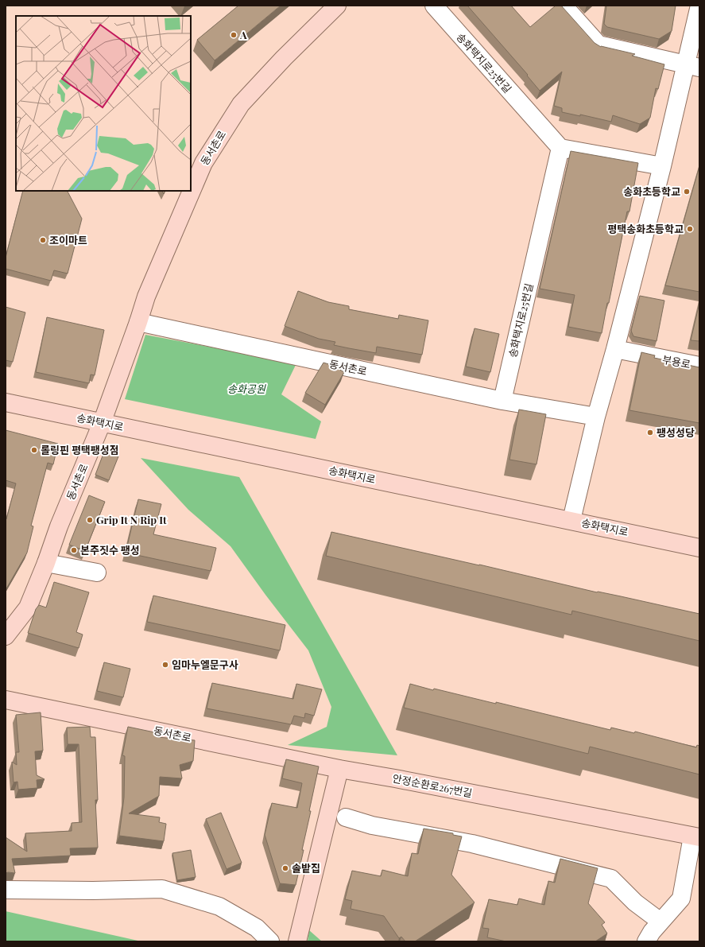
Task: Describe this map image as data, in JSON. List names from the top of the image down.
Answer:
{
  "streets": {
    "street": [
      "송화택지로25번길",
      "동서촌로",
      "부용로",
      "송화택지로",
      "안정순환로267번길"
    ]
  },
  "crossings": [
    ["송화택지로25번길", "동서촌로"],
    ["동서촌로", "송화택지로"],
    ["동서촌로", "안정순환로267번길"]
  ],
  "parks": ["송화공원"],
  "places": [
    "A",
    "송화초등학교",
    "평택송화초등학교",
    "조이마트",
    "팽성성당",
    "롤링핀 평택팽성점",
    "Grip It N Rip It",
    "본주짓수 팽성",
    "임마누엘문구사",
    "솔밭집"
  ]
}
